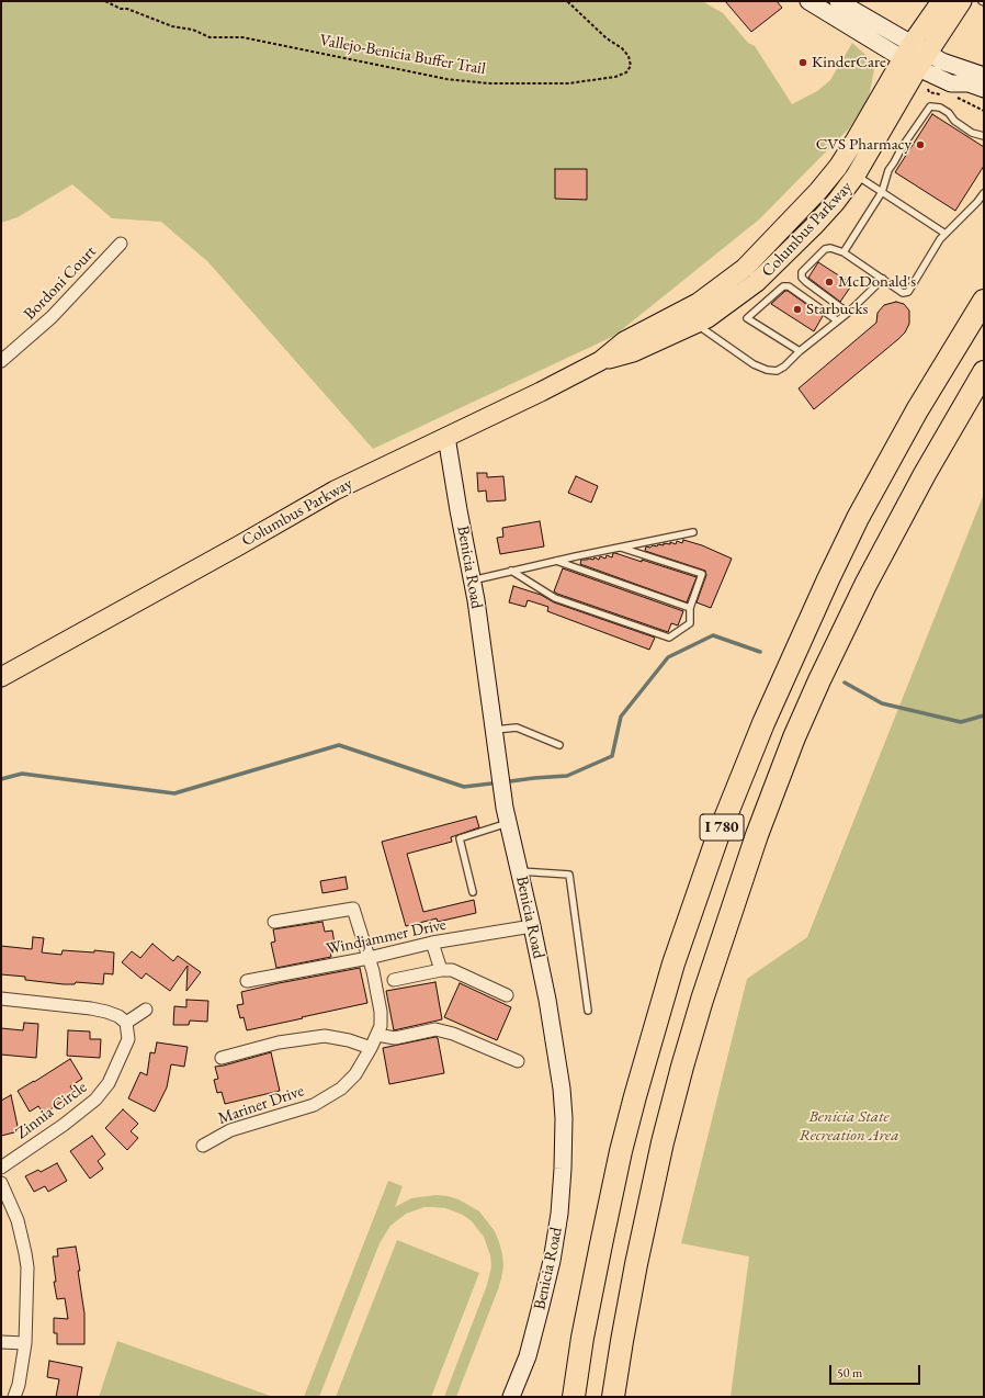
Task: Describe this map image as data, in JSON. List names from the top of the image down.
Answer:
{
  "streets": {
    "highway": ["I 780"],
    "main road": ["Columbus Parkway", "Benicia Road"],
    "street": [
      "Bordoni Court",
      "Windjammer Drive",
      "Mariner Drive",
      "Zinnia Circle"
    ],
    "path": ["Vallejo-Benicia Buffer Trail"]
  },
  "crossings": [
    ["Columbus Parkway", "Benicia Road"],
    ["Benicia Road", "Windjammer Drive"],
    ["Windjammer Drive", "Mariner Drive"]
  ],
  "parks": ["Benicia State Recreation Area"],
  "places": [
    "KinderCare",
    "CVS Pharmacy",
    "McDonald's",
    "Starbucks"
  ],
  "scale_bar": "50 m"
}
